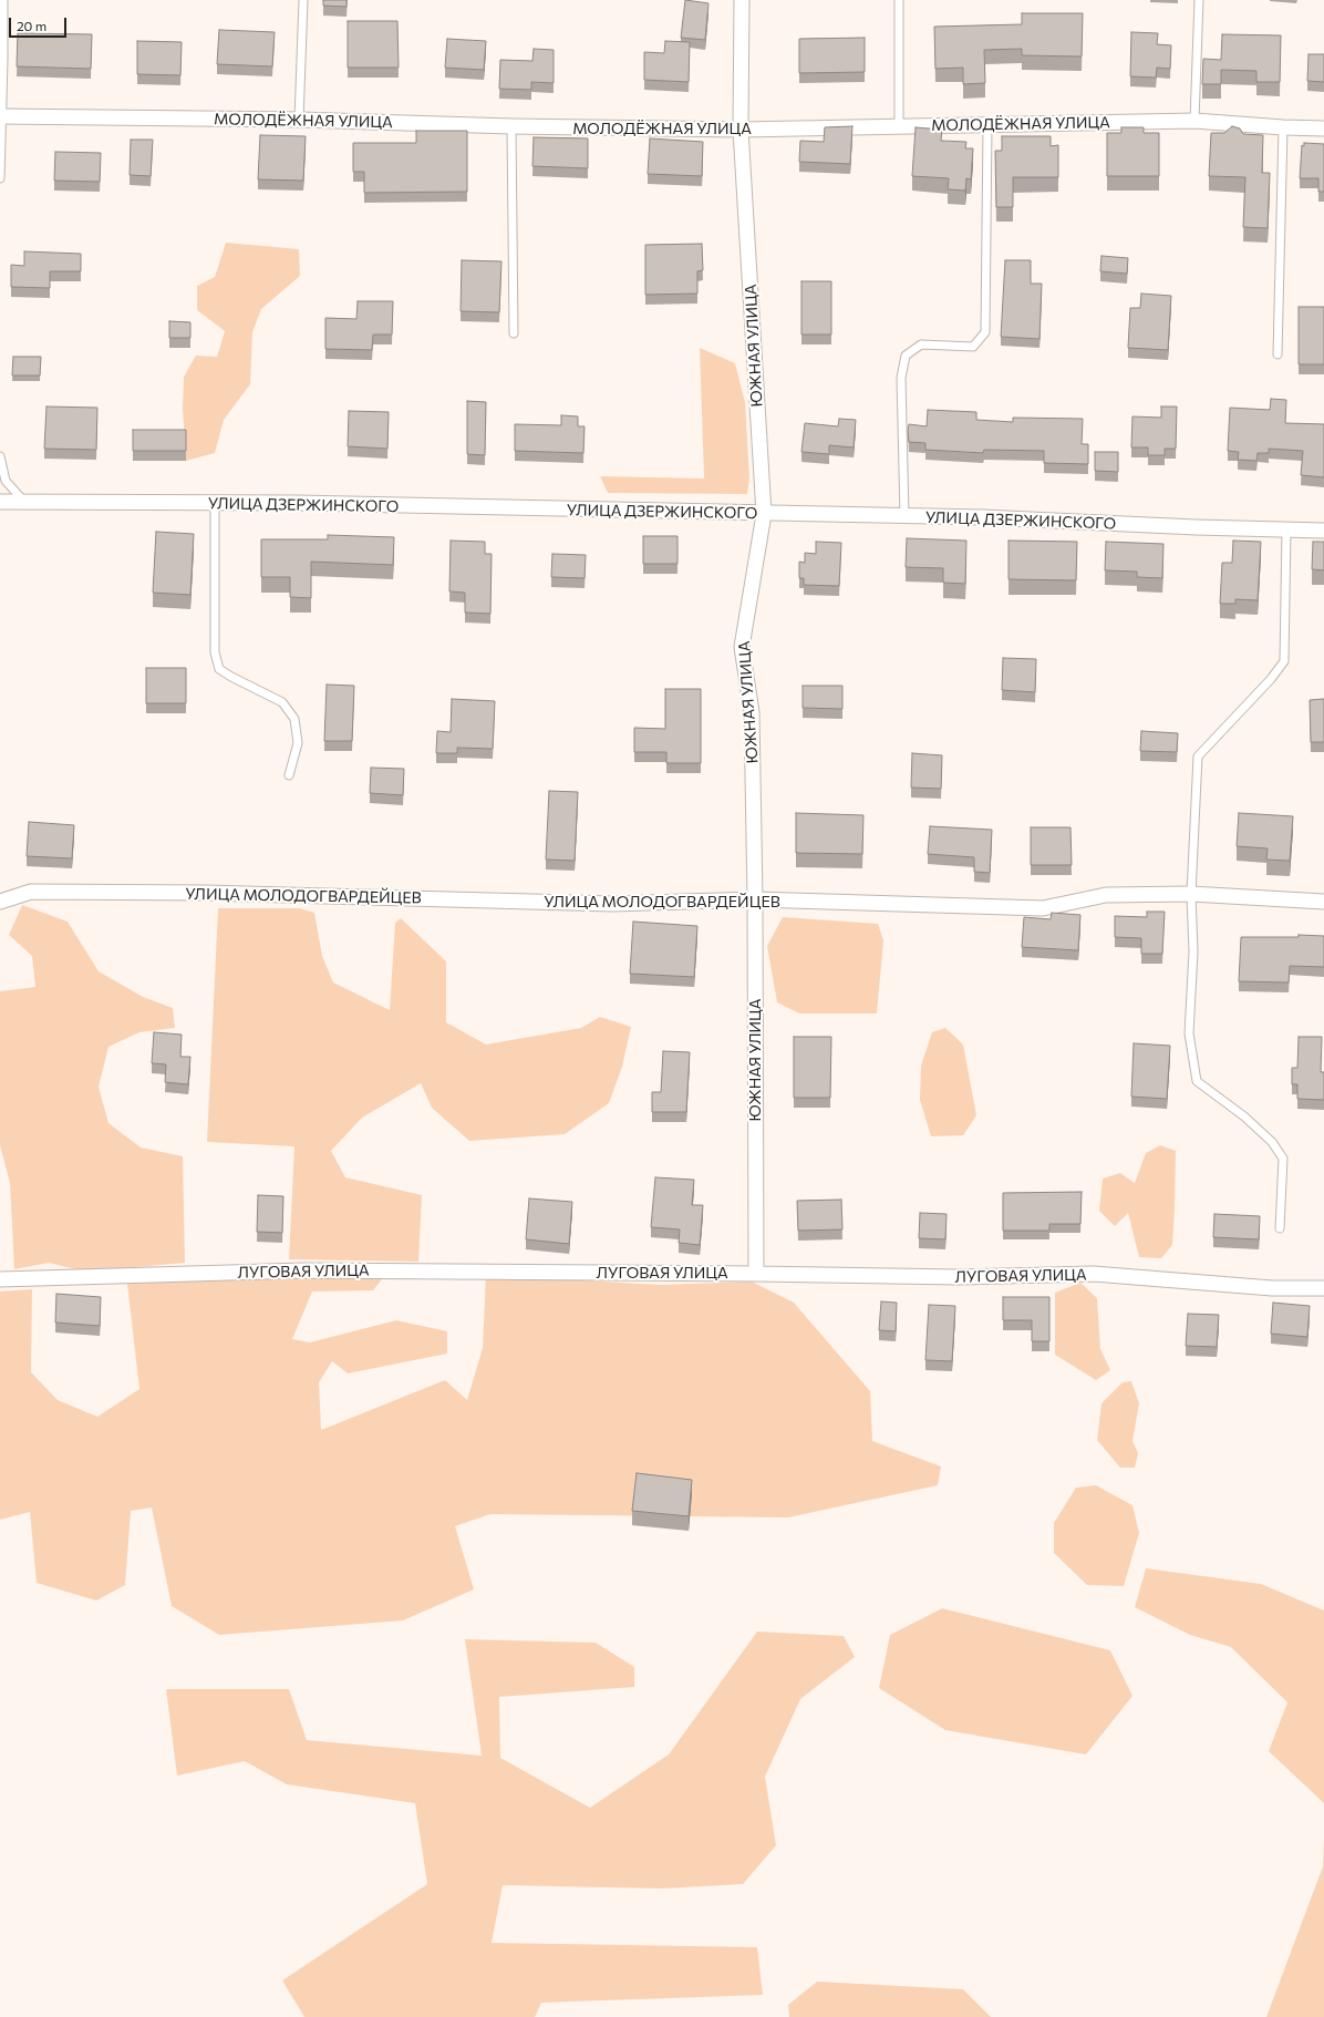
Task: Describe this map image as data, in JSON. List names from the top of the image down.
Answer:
{
  "streets": {
    "street": [
      "МОЛОДЁЖНАЯ УЛИЦА",
      "ЮЖНАЯ УЛИЦА",
      "УЛИЦА ДЗЕРЖИНСКОГО",
      "УЛИЦА МОЛОДОГВАРДЕЙЦЕВ",
      "ЛУГОВАЯ УЛИЦА"
    ]
  },
  "crossings": [
    ["МОЛОДЁЖНАЯ УЛИЦА", "ЮЖНАЯ УЛИЦА"],
    ["ЮЖНАЯ УЛИЦА", "УЛИЦА ДЗЕРЖИНСКОГО"],
    ["ЮЖНАЯ УЛИЦА", "УЛИЦА МОЛОДОГВАРДЕЙЦЕВ"],
    ["ЮЖНАЯ УЛИЦА", "ЛУГОВАЯ УЛИЦА"]
  ],
  "scale_bar": "20 m"
}
